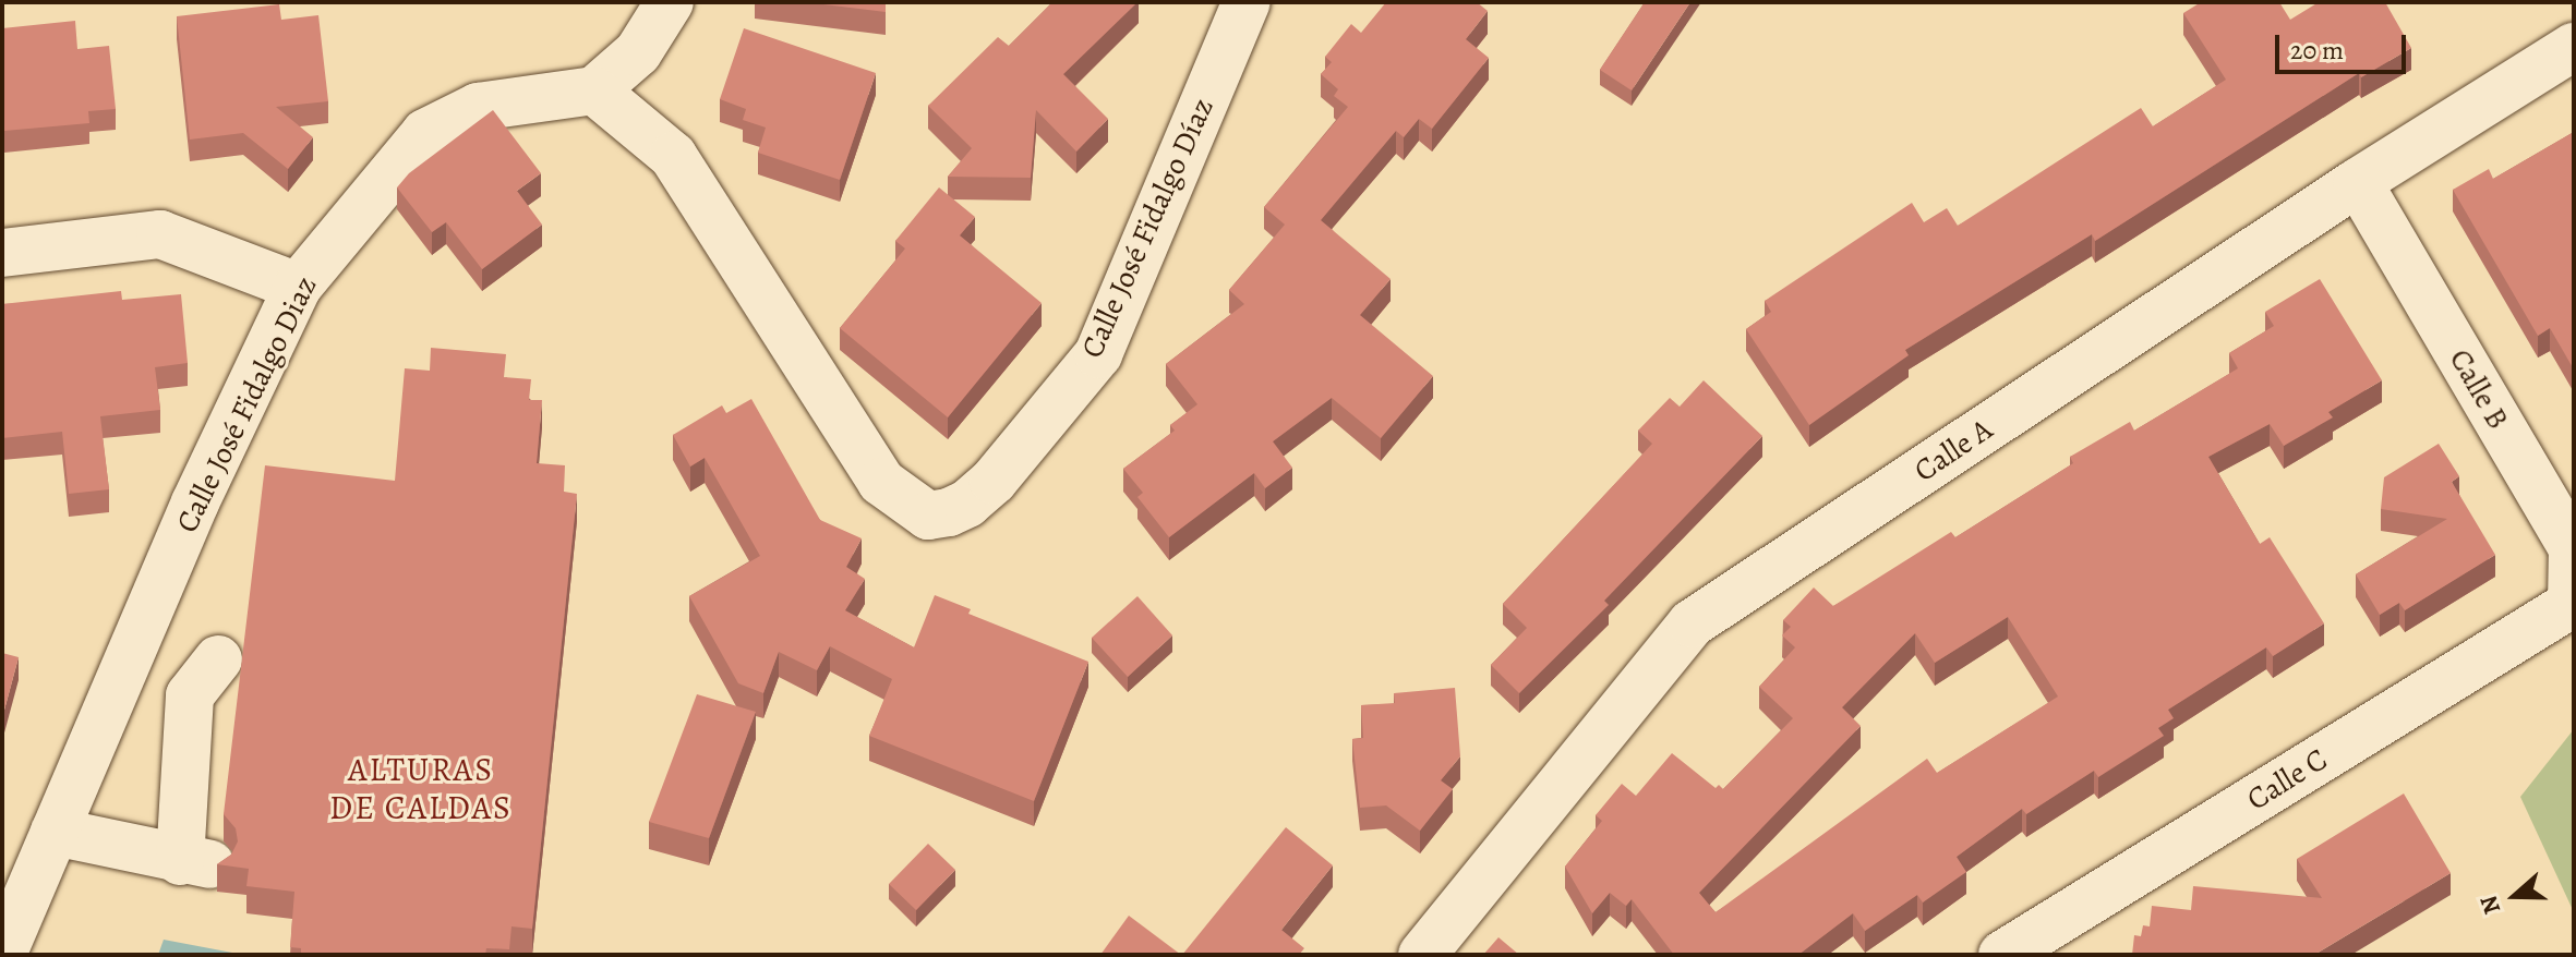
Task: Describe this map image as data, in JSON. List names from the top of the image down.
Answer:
{
  "streets": {
    "street": [
      "Calle José Fidalgo Díaz",
      "Calle B",
      "Calle José Fidalgo Diaz",
      "Calle A",
      "Calle C"
    ]
  },
  "crossings": [
    ["Calle José Fidalgo Díaz", "Calle José Fidalgo Diaz"],
    ["Calle B", "Calle A"],
    ["Calle B", "Calle C"]
  ],
  "districts": ["ALTURAS DE CALDAS"],
  "scale_bar": "20 m",
  "north": "left"
}
